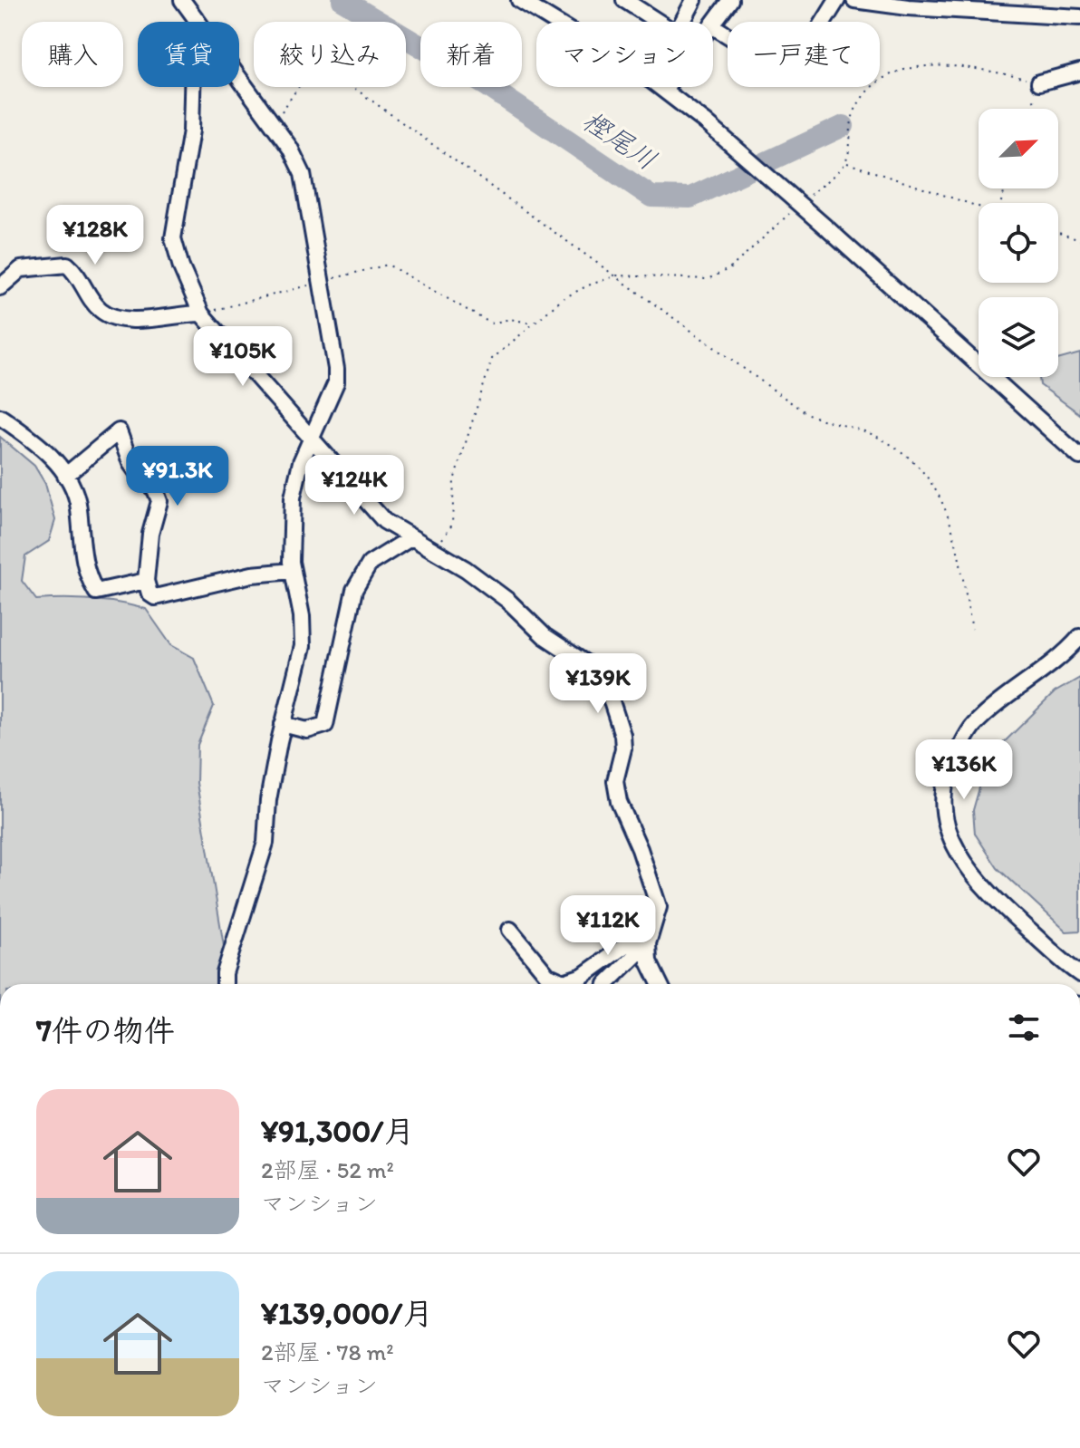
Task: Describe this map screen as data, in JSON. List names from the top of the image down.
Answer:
{
  "water": ["樫尾川"],
  "north": "top right",
  "page": {
    "chip": [
      "購入",
      "賃貸",
      "絞り込み",
      "新着",
      "マンション",
      "一戸建て"
    ],
    "price": [
      "¥128K",
      "¥105K",
      "¥91.3K",
      "¥124K",
      "¥139K",
      "¥136K",
      "¥112K"
    ],
    "heading": "7件の物件",
    "list": [
      {
        "name": "¥91,300/月",
        "note": "2部屋 · 52 m² · マンション"
      },
      {
        "name": "¥139,000/月",
        "note": "2部屋 · 78 m² · マンション"
      }
    ]
  }
}
